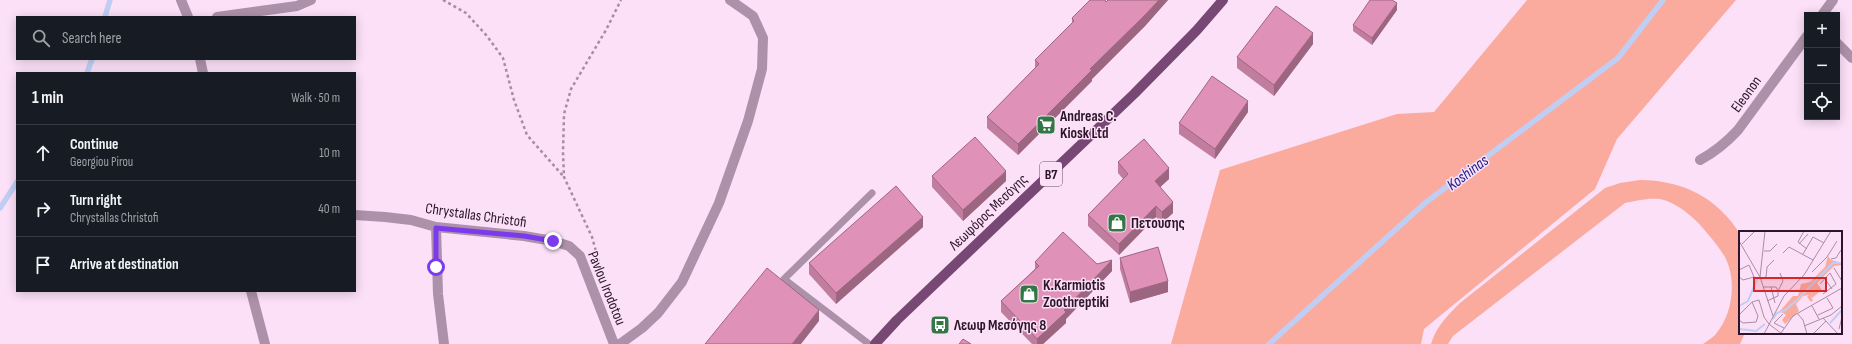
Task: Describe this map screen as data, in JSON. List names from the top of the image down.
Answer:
{
  "streets": {
    "main road": ["B7", "Λεωφόρος Μεσόγης"],
    "street": ["Eleonon", "Chrystallas Christofi", "Pavlou Irodotou"]
  },
  "crossings": [
    ["Chrystallas Christofi", "Pavlou Irodotou"]
  ],
  "water": ["Koshinas"],
  "places": {
    "supermarket": ["Andreas C. Kiosk Ltd"],
    "shop": ["Πετουσης", "K.Karmiotis Zoothreptiki"],
    "bus stop": ["Λεωφ Μεσόγης 8"]
  },
  "page": {
    "map_buttons": ["+", "−"],
    "search": "Search here",
    "heading": ["1 min", "Walk · 50 m"],
    "list": [
      ["Continue", "Georgiou Pirou", "10 m"],
      ["Turn right", "Chrystallas Christofi", "40 m"],
      "Arrive at destination"
    ]
  }
}
